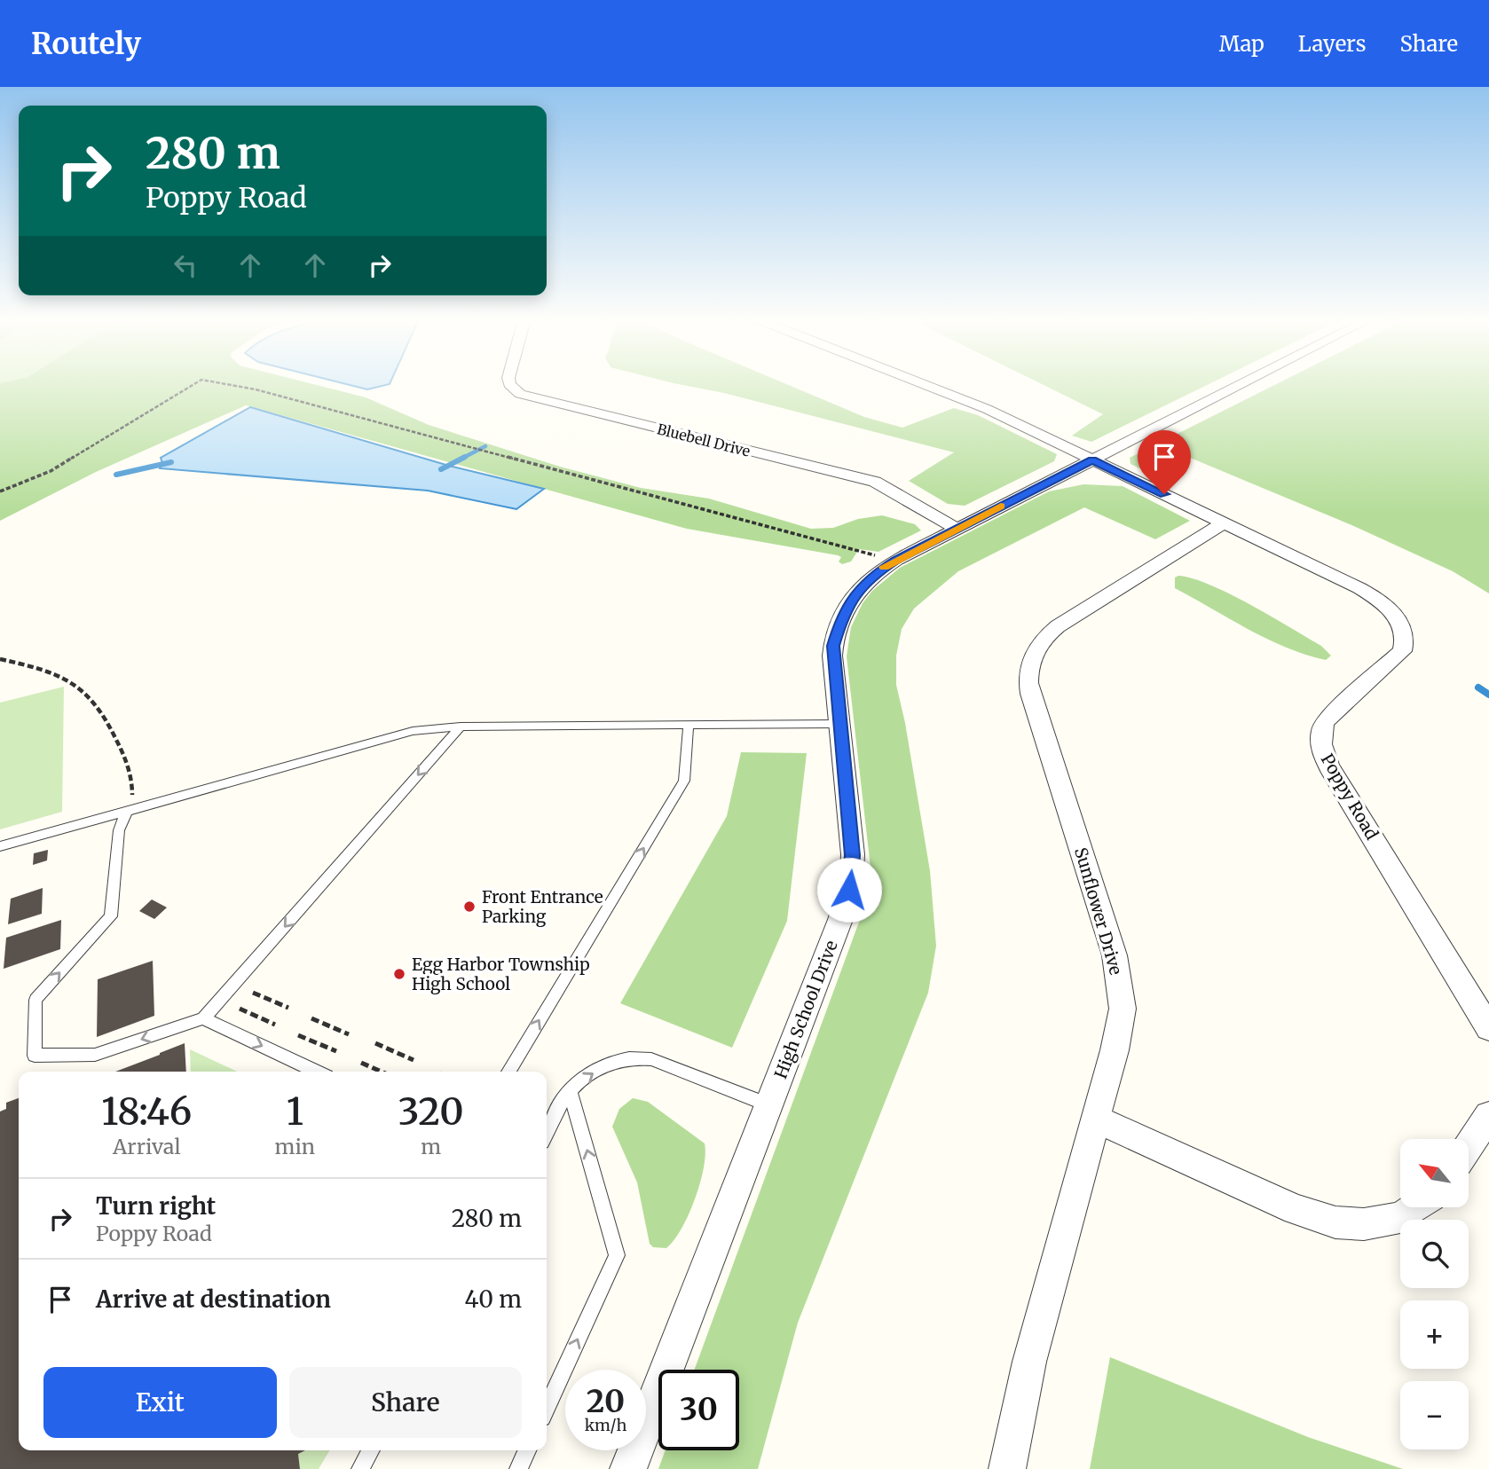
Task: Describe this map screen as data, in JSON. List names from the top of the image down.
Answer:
{
  "streets": {
    "street": [
      "Bluebell Drive",
      "Poppy Road",
      "Sunflower Drive",
      "High School Drive"
    ]
  },
  "crossings": [
    ["Bluebell Drive", "High School Drive"],
    ["Poppy Road", "Sunflower Drive"],
    ["Poppy Road", "High School Drive"]
  ],
  "places": ["Front Entrance Parking", "Egg Harbor Township High School"],
  "north": "top left",
  "page": {
    "header": "Routely",
    "nav": ["Map", "Layers", "Share"],
    "turn": ["280 m", "Poppy Road"],
    "eta": [
      "18:46",
      "Arrival",
      "1",
      "min",
      "320",
      "m"
    ],
    "map_buttons": ["+", "−"],
    "list": [
      {
        "name": "Turn right",
        "note": "Poppy Road",
        "value": "280 m"
      },
      {
        "name": "Arrive at destination",
        "value": "40 m"
      }
    ],
    "buttons": ["Exit", "Share"],
    "speed": "20 km/h",
    "limit": "30"
  }
}
